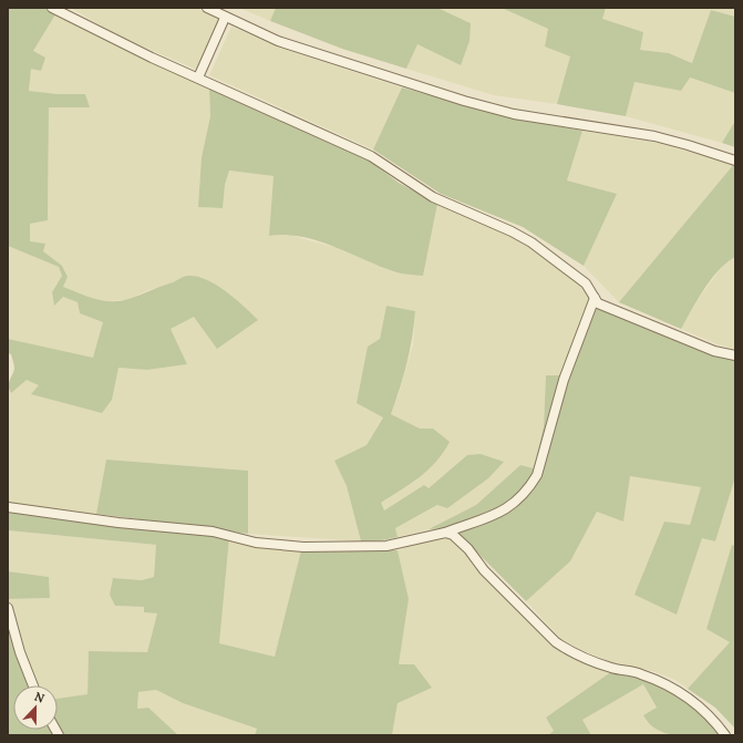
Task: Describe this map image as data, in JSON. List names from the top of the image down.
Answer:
{
  "north": "top"
}
